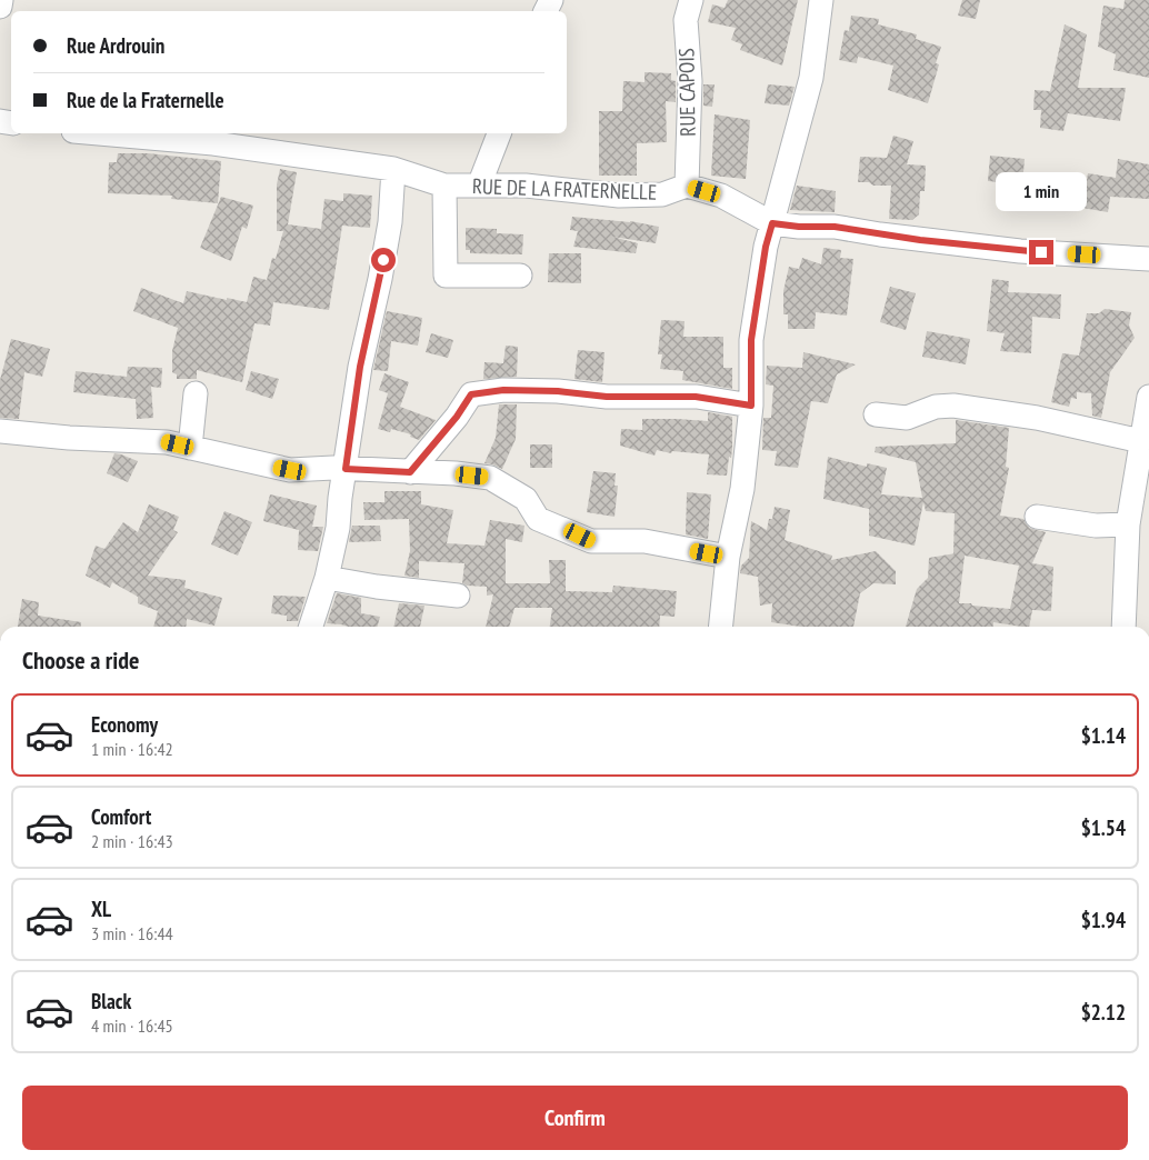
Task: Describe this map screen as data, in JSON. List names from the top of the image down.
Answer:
{
  "streets": {
    "street": ["RUE CAPOIS", "RUE DE LA FRATERNELLE"]
  },
  "crossings": [
    ["RUE CAPOIS", "RUE DE LA FRATERNELLE"]
  ],
  "page": {
    "banner": ["Rue Ardrouin", "Rue de la Fraternelle"],
    "bubble": "1 min",
    "heading": "Choose a ride",
    "list": [
      {
        "name": "Economy",
        "note": "1 min · 16:42",
        "value": "$1.14"
      },
      {
        "name": "Comfort",
        "note": "2 min · 16:43",
        "value": "$1.54"
      },
      {
        "name": "XL",
        "note": "3 min · 16:44",
        "value": "$1.94"
      },
      {
        "name": "Black",
        "note": "4 min · 16:45",
        "value": "$2.12"
      }
    ],
    "buttons": "Confirm"
  }
}
